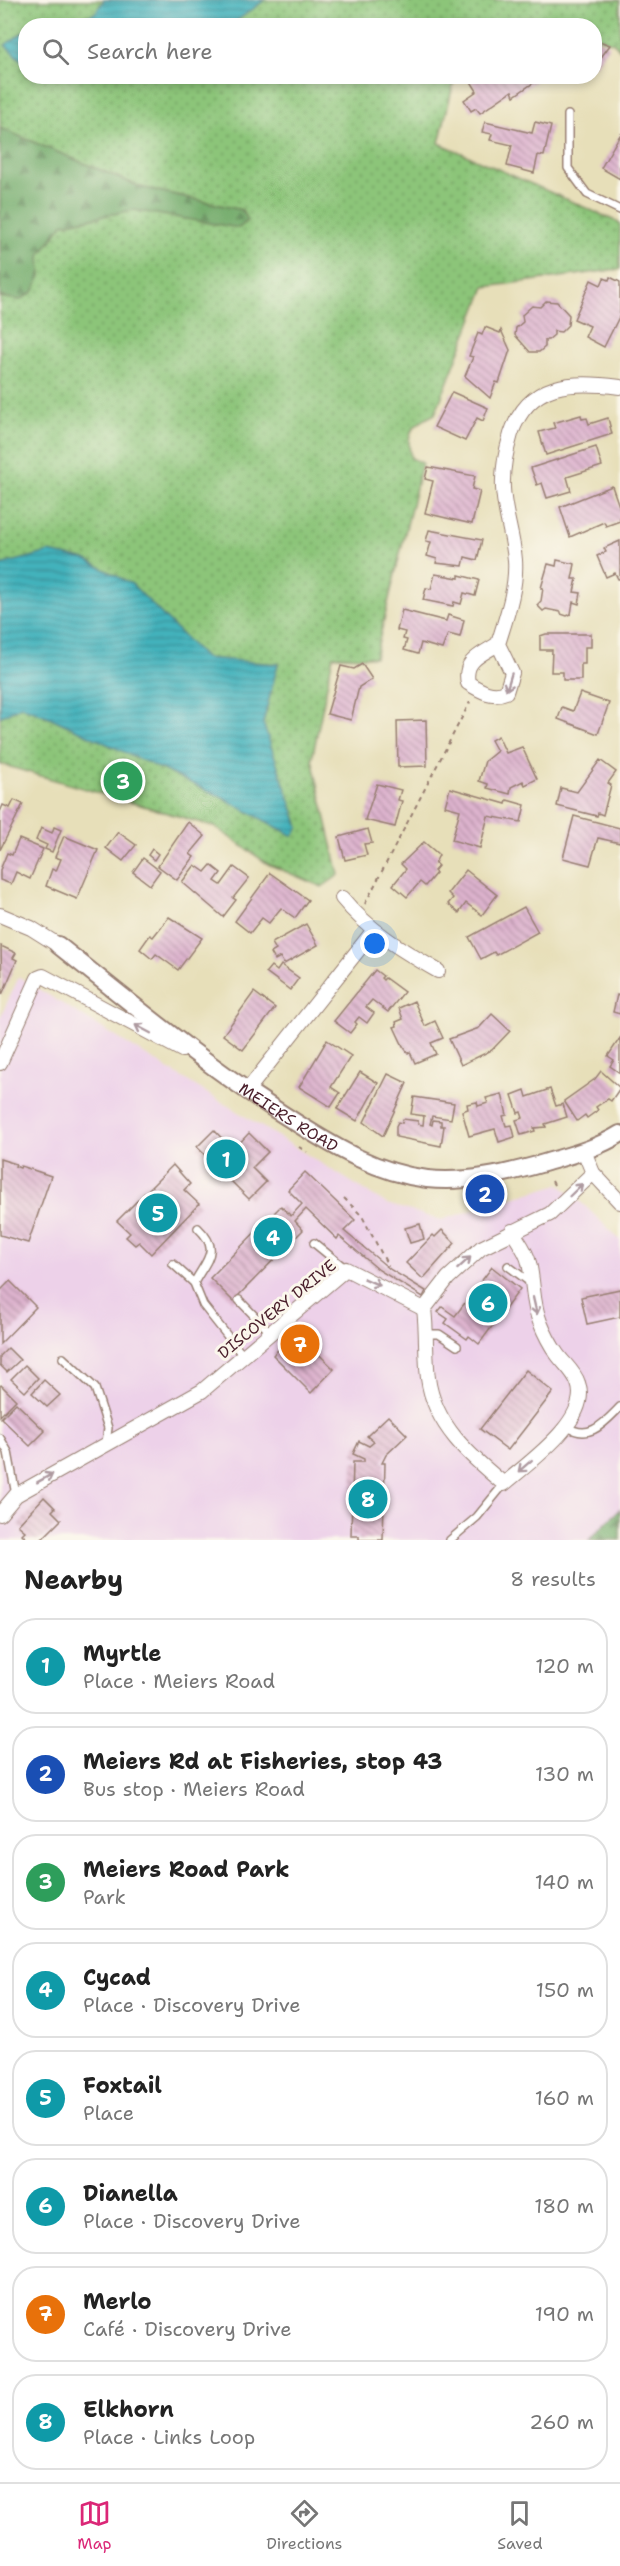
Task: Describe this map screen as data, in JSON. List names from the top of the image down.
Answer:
{
  "streets": {
    "street": ["MEIERS ROAD", "DISCOVERY DRIVE"]
  },
  "page": {
    "search": "Search here",
    "pins": [
      "3",
      "1",
      "2",
      "5",
      "4",
      "6",
      "7",
      "8"
    ],
    "heading": ["Nearby", "8 results"],
    "list": [
      {
        "mark": "1",
        "name": "Myrtle",
        "note": "Place · Meiers Road",
        "value": "120 m"
      },
      {
        "mark": "2",
        "name": "Meiers Rd at Fisheries, stop 43",
        "note": "Bus stop · Meiers Road",
        "value": "130 m"
      },
      {
        "mark": "3",
        "name": "Meiers Road Park",
        "note": "Park",
        "value": "140 m"
      },
      {
        "mark": "4",
        "name": "Cycad",
        "note": "Place · Discovery Drive",
        "value": "150 m"
      },
      {
        "mark": "5",
        "name": "Foxtail",
        "note": "Place",
        "value": "160 m"
      },
      {
        "mark": "6",
        "name": "Dianella",
        "note": "Place · Discovery Drive",
        "value": "180 m"
      },
      {
        "mark": "7",
        "name": "Merlo",
        "note": "Café · Discovery Drive",
        "value": "190 m"
      },
      {
        "mark": "8",
        "name": "Elkhorn",
        "note": "Place · Links Loop",
        "value": "260 m"
      }
    ],
    "nav": ["Map", "Directions", "Saved"]
  }
}
